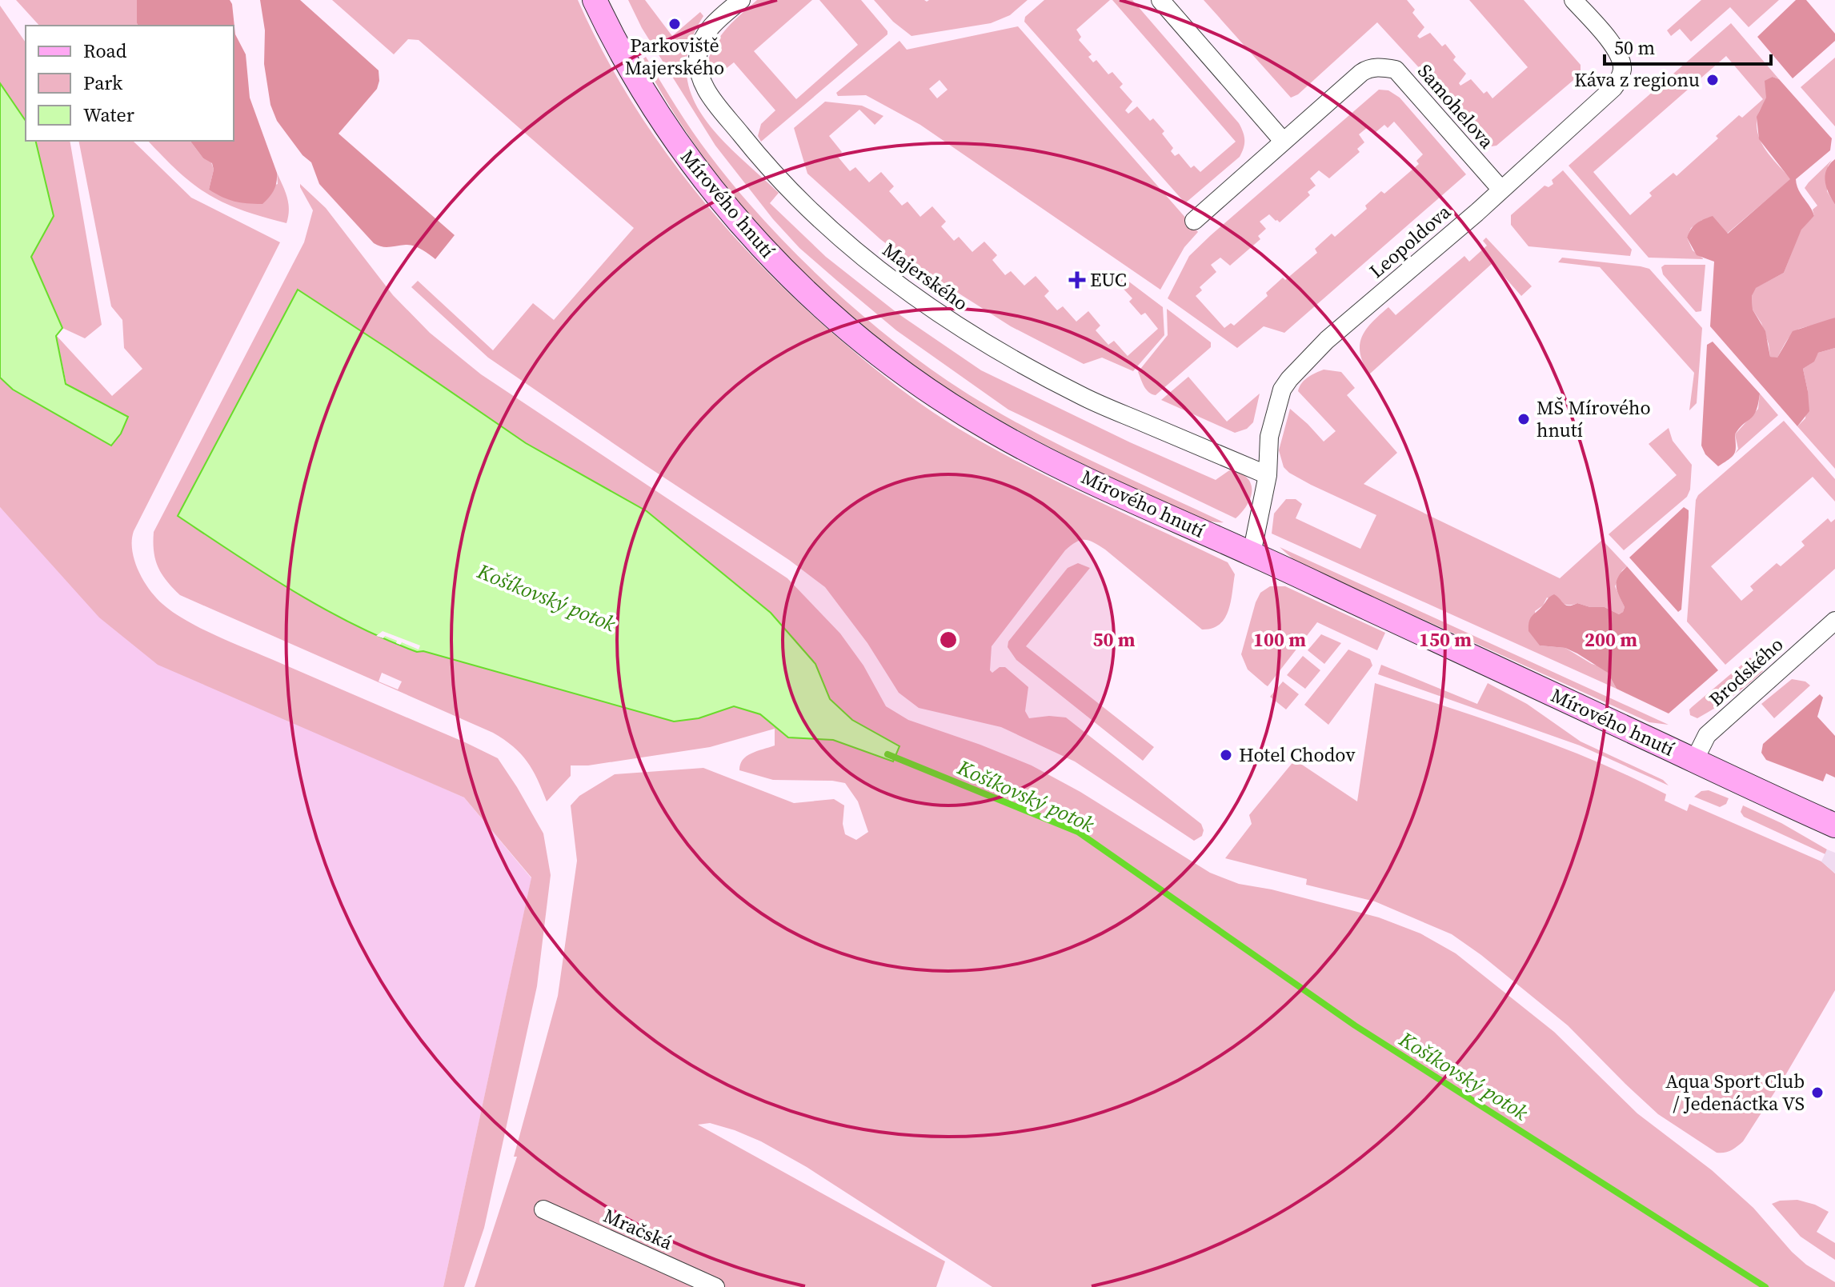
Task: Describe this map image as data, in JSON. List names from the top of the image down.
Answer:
{
  "streets": {
    "main road": ["Mírového hnutí"],
    "street": [
      "Samohelova",
      "Leopoldova",
      "Majerského",
      "Brodského",
      "Mračská"
    ]
  },
  "crossings": [
    ["Samohelova", "Leopoldova"],
    ["Mírového hnutí", "Leopoldova"],
    ["Mírového hnutí", "Brodského"],
    ["Leopoldova", "Majerského"]
  ],
  "water": ["Košíkovský potok"],
  "places": {
    "other": [
      "Parkoviště Majerského",
      "Káva z regionu",
      "MŠ Mírového hnutí",
      "Hotel Chodov",
      "Aqua Sport Club / Jedenáctka VS"
    ],
    "health": ["EUC"]
  },
  "legend": ["Road", "Park", "Water"],
  "scale_bar": "50 m",
  "rings": [
    "50 m",
    "100 m",
    "150 m",
    "200 m"
  ]
}
